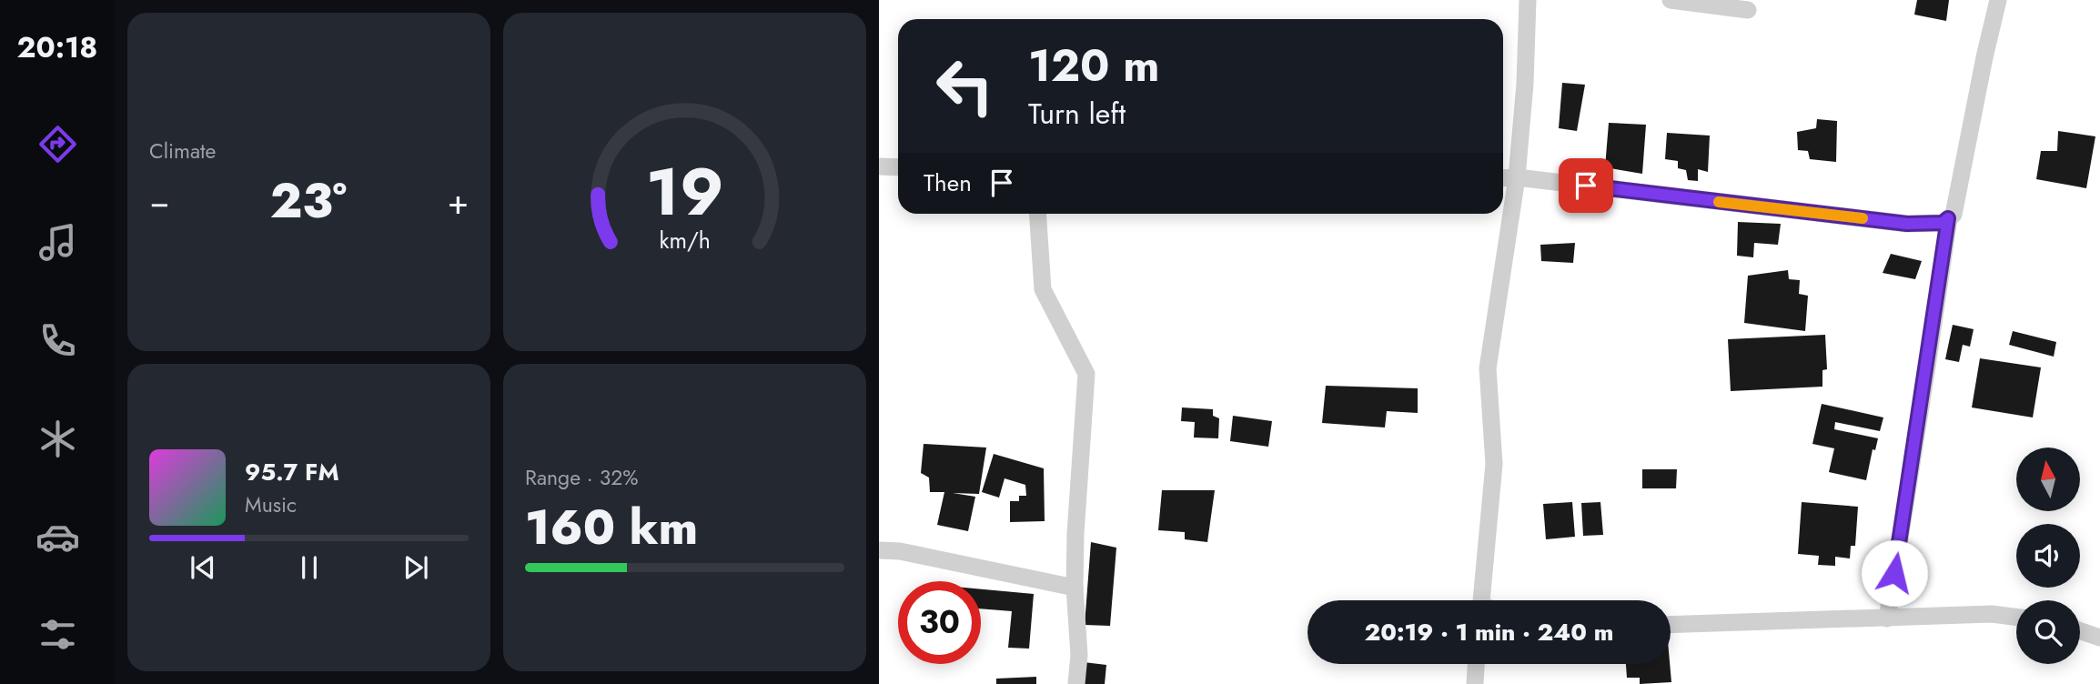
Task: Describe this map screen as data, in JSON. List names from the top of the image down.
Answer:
{
  "north": "top",
  "page": {
    "tabs": "20:18",
    "tile": [
      "Climate",
      ["Range · 32%", "160 km"]
    ],
    "turn": ["120 m", "Turn left"],
    "then": "Then",
    "heat": ["−", "23°", "+"],
    "song": ["95.7 FM", "Music"],
    "limit": "30",
    "trip": "20:19 · 1 min · 240 m",
    "gauge": ["19", "km/h"]
  }
}
